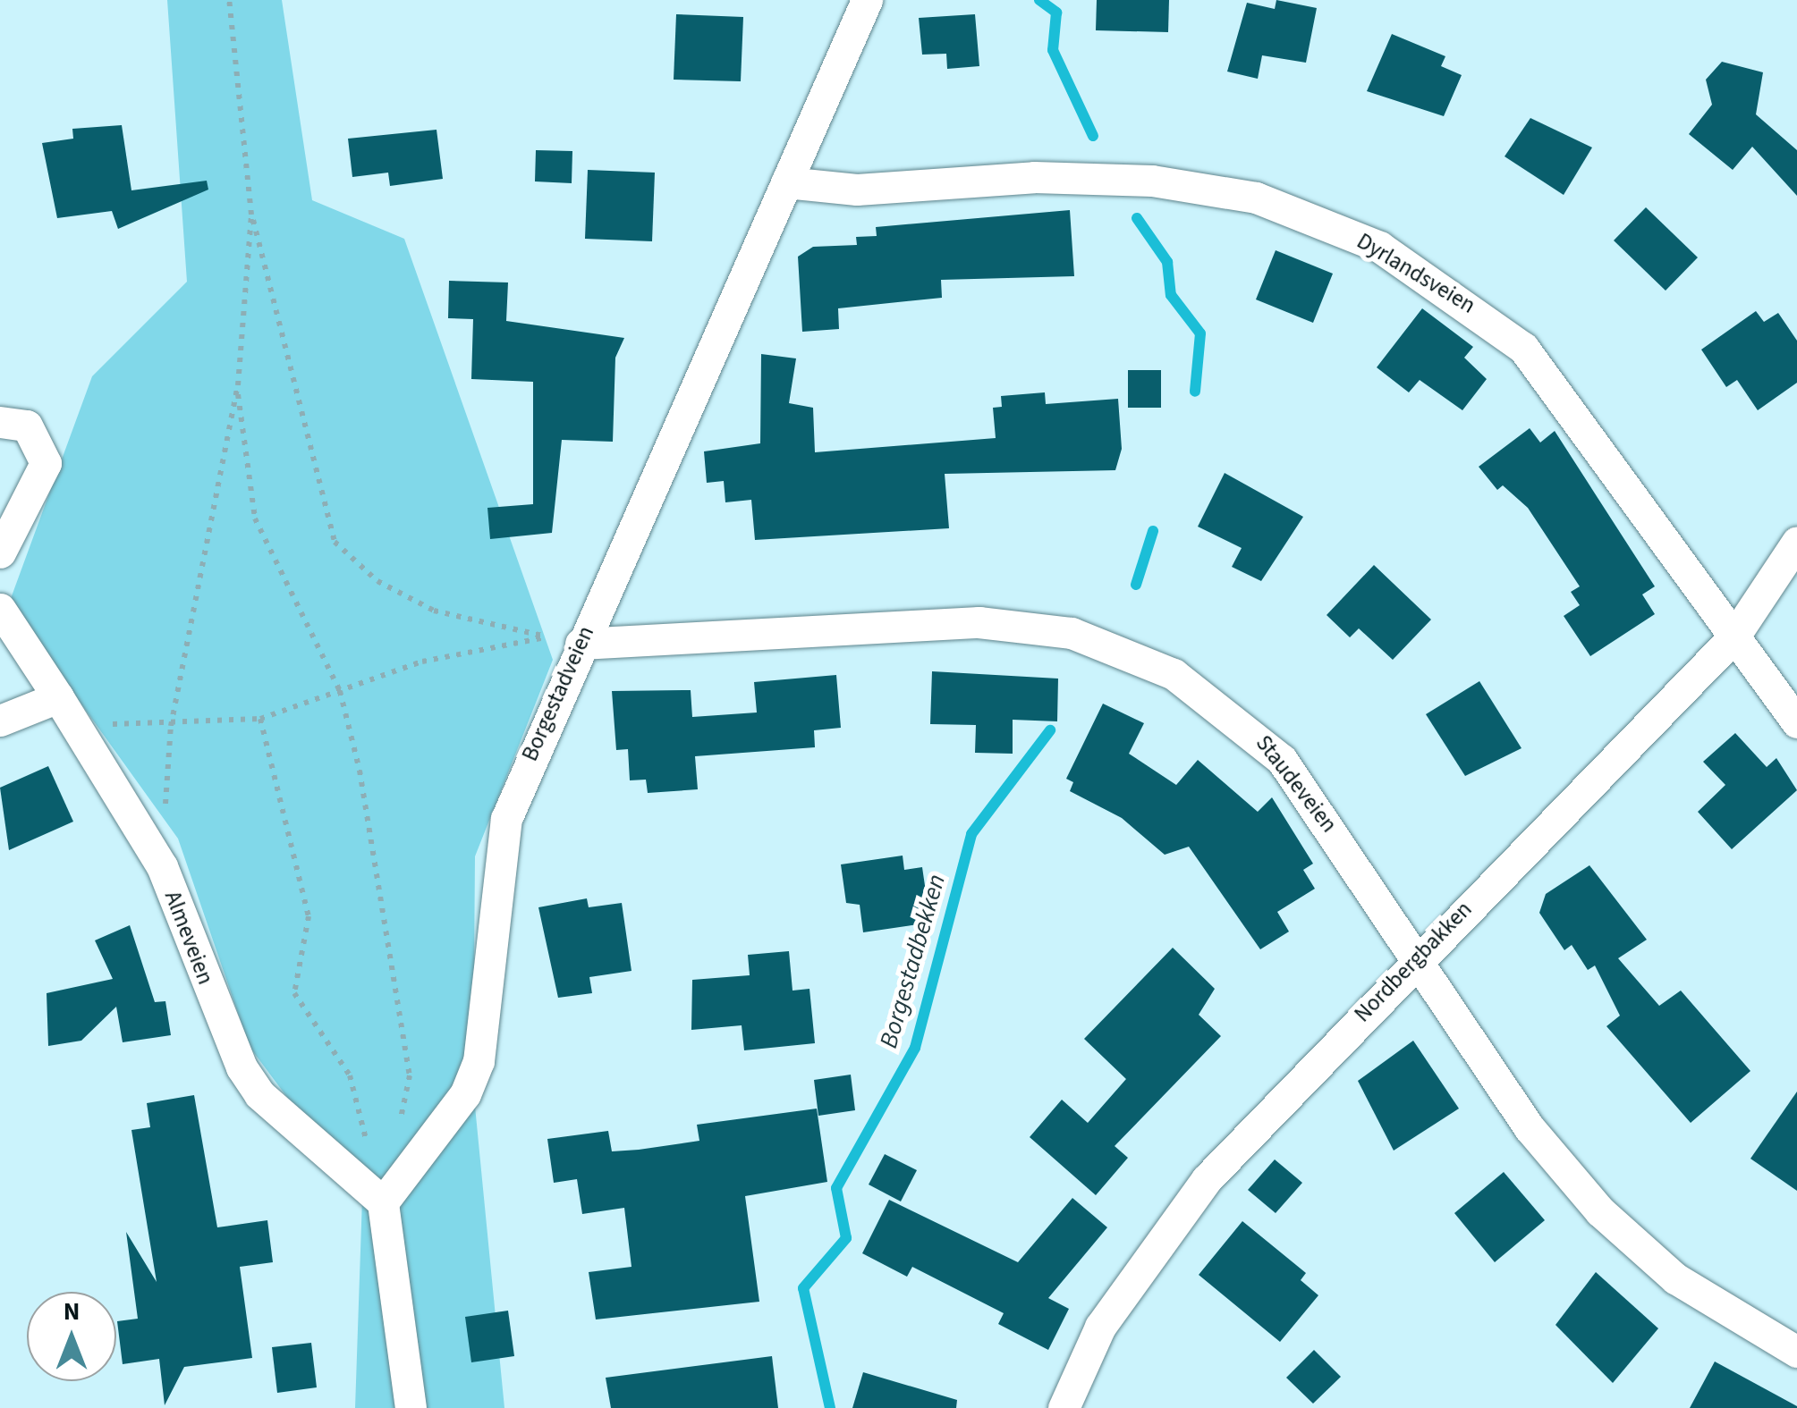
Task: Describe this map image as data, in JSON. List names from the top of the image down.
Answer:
{
  "streets": {
    "street": [
      "Dyrlandsveien",
      "Borgestadveien",
      "Staudeveien",
      "Almeveien",
      "Nordbergbakken"
    ]
  },
  "crossings": [
    ["Dyrlandsveien", "Borgestadveien"],
    ["Dyrlandsveien", "Nordbergbakken"],
    ["Borgestadveien", "Staudeveien"],
    ["Borgestadveien", "Almeveien"],
    ["Staudeveien", "Nordbergbakken"]
  ],
  "water": ["Borgestadbekken"],
  "north": "top"
}
